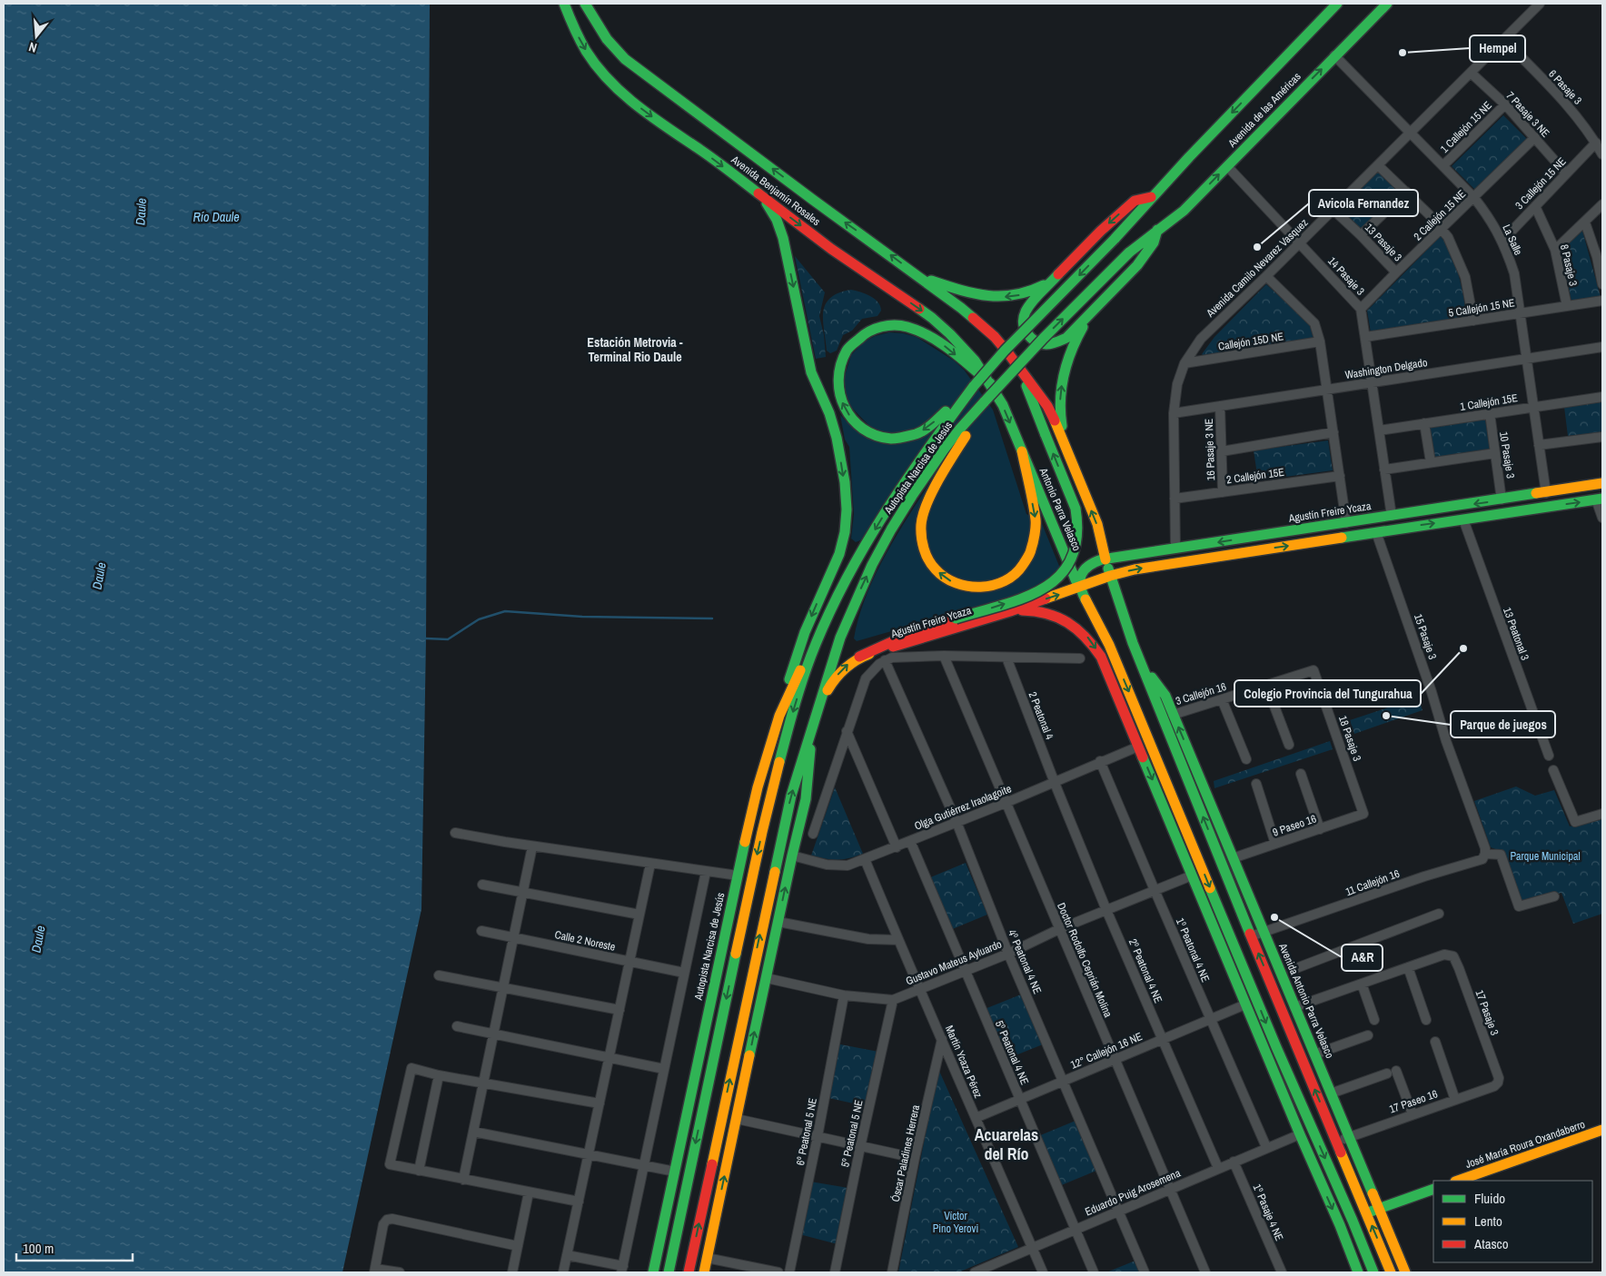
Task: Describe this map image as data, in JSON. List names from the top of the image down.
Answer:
{
  "streets": {
    "main road": [
      "Avenida de las Américas",
      "Avenida Benjamín Rosales",
      "Autopista Narcisa de Jesús",
      "Antonio Parra Velasco",
      "Agustín Freire Ycaza",
      "Avenida Antonio Parra Velasco",
      "José María Roura Oxandaberro"
    ],
    "street": [
      "6 Pasaje 3",
      "7 Pasaje 3 NE",
      "1 Callejón 15 NE",
      "3 Callejón 15 NE",
      "2 Callejón 15 NE",
      "La Salle",
      "13 Pasaje 3",
      "8 Pasaje 3",
      "Avenida Camilo Nevarez Vasquez",
      "14 Pasaje 3",
      "5 Callejón 15 NE",
      "Callejón 15D NE",
      "Washington Delgado",
      "1 Callejón 15E",
      "16 Pasaje 3 NE",
      "10 Pasaje 3",
      "2 Callejón 15E",
      "13 Peatonal 3",
      "15 Pasaje 3",
      "3 Callejón 16",
      "2 Peatonal 4",
      "18 Pasaje 3",
      "Olga Gutiérrez Iraolagoite",
      "9 Paseo 16",
      "11 Callejón 16",
      "Calle 2 Noreste",
      "1º Peatonal 4 NE",
      "Doctor Rodolfo Ceprián Molina",
      "4º Peatonal 4 NE",
      "Gustavo Mateus Ayluardo",
      "2º Peatonal 4 NE",
      "17 Pasaje 3",
      "12° Callejón 16 NE",
      "5º Peatonal 4 NE",
      "Martín Ycaza Pérez",
      "17 Paseo 16",
      "6º Peatonal 5 NE",
      "5º Peatonal 5 NE",
      "Óscar Paladines Herrera",
      "Eduardo Puig Arosemena",
      "1º Pasaje 4 NE"
    ]
  },
  "crossings": [
    ["6 Pasaje 3", "3 Callejón 15 NE"],
    ["6 Pasaje 3", "Avenida Camilo Nevarez Vasquez"],
    ["Avenida de las Américas", "La Salle"],
    ["Avenida de las Américas", "14 Pasaje 3"],
    ["Avenida de las Américas", "Autopista Narcisa de Jesús"],
    ["7 Pasaje 3 NE", "1 Callejón 15 NE"],
    ["7 Pasaje 3 NE", "3 Callejón 15 NE"],
    ["7 Pasaje 3 NE", "2 Callejón 15 NE"],
    ["7 Pasaje 3 NE", "Avenida Camilo Nevarez Vasquez"],
    ["1 Callejón 15 NE", "La Salle"],
    ["3 Callejón 15 NE", "La Salle"],
    ["3 Callejón 15 NE", "8 Pasaje 3"],
    ["Avenida Benjamín Rosales", "Antonio Parra Velasco"],
    ["2 Callejón 15 NE", "La Salle"],
    ["2 Callejón 15 NE", "13 Pasaje 3"],
    ["2 Callejón 15 NE", "14 Pasaje 3"],
    ["La Salle", "Avenida Camilo Nevarez Vasquez"],
    ["La Salle", "5 Callejón 15 NE"],
    ["La Salle", "Washington Delgado"],
    ["La Salle", "1 Callejón 15E"],
    ["La Salle", "Agustín Freire Ycaza"],
    ["13 Pasaje 3", "Avenida Camilo Nevarez Vasquez"],
    ["8 Pasaje 3", "5 Callejón 15 NE"],
    ["Avenida Camilo Nevarez Vasquez", "14 Pasaje 3"],
    ["Avenida Camilo Nevarez Vasquez", "Callejón 15D NE"],
    ["Avenida Camilo Nevarez Vasquez", "Washington Delgado"],
    ["Avenida Camilo Nevarez Vasquez", "2 Callejón 15E"],
    ["Avenida Camilo Nevarez Vasquez", "Agustín Freire Ycaza"],
    ["14 Pasaje 3", "5 Callejón 15 NE"],
    ["14 Pasaje 3", "Washington Delgado"],
    ["14 Pasaje 3", "1 Callejón 15E"],
    ["14 Pasaje 3", "Agustín Freire Ycaza"],
    ["Washington Delgado", "16 Pasaje 3 NE"],
    ["1 Callejón 15E", "10 Pasaje 3"],
    ["16 Pasaje 3 NE", "2 Callejón 15E"],
    ["10 Pasaje 3", "Agustín Freire Ycaza"],
    ["Autopista Narcisa de Jesús", "Agustín Freire Ycaza"],
    ["Autopista Narcisa de Jesús", "Olga Gutiérrez Iraolagoite"],
    ["Autopista Narcisa de Jesús", "Gustavo Mateus Ayluardo"],
    ["Antonio Parra Velasco", "Agustín Freire Ycaza"],
    ["Agustín Freire Ycaza", "13 Peatonal 3"],
    ["Agustín Freire Ycaza", "15 Pasaje 3"],
    ["Agustín Freire Ycaza", "Avenida Antonio Parra Velasco"],
    ["15 Pasaje 3", "11 Callejón 16"],
    ["3 Callejón 16", "18 Pasaje 3"],
    ["3 Callejón 16", "Avenida Antonio Parra Velasco"],
    ["2 Peatonal 4", "Olga Gutiérrez Iraolagoite"],
    ["2 Peatonal 4", "2º Peatonal 4 NE"],
    ["18 Pasaje 3", "9 Paseo 16"],
    ["Olga Gutiérrez Iraolagoite", "1º Peatonal 4 NE"],
    ["Olga Gutiérrez Iraolagoite", "Doctor Rodolfo Ceprián Molina"],
    ["Olga Gutiérrez Iraolagoite", "4º Peatonal 4 NE"],
    ["Olga Gutiérrez Iraolagoite", "2º Peatonal 4 NE"],
    ["Olga Gutiérrez Iraolagoite", "5º Peatonal 4 NE"],
    ["Olga Gutiérrez Iraolagoite", "Martín Ycaza Pérez"],
    ["9 Paseo 16", "Avenida Antonio Parra Velasco"],
    ["11 Callejón 16", "Avenida Antonio Parra Velasco"],
    ["1º Peatonal 4 NE", "Gustavo Mateus Ayluardo"],
    ["1º Peatonal 4 NE", "12° Callejón 16 NE"],
    ["1º Peatonal 4 NE", "Eduardo Puig Arosemena"],
    ["Doctor Rodolfo Ceprián Molina", "Gustavo Mateus Ayluardo"],
    ["Doctor Rodolfo Ceprián Molina", "12° Callejón 16 NE"],
    ["Doctor Rodolfo Ceprián Molina", "Eduardo Puig Arosemena"],
    ["4º Peatonal 4 NE", "Gustavo Mateus Ayluardo"],
    ["4º Peatonal 4 NE", "12° Callejón 16 NE"],
    ["4º Peatonal 4 NE", "Eduardo Puig Arosemena"],
    ["Gustavo Mateus Ayluardo", "2º Peatonal 4 NE"],
    ["Gustavo Mateus Ayluardo", "5º Peatonal 4 NE"],
    ["Gustavo Mateus Ayluardo", "Martín Ycaza Pérez"],
    ["Gustavo Mateus Ayluardo", "6º Peatonal 5 NE"],
    ["Gustavo Mateus Ayluardo", "5º Peatonal 5 NE"],
    ["2º Peatonal 4 NE", "12° Callejón 16 NE"],
    ["2º Peatonal 4 NE", "Eduardo Puig Arosemena"],
    ["Avenida Antonio Parra Velasco", "17 Paseo 16"],
    ["17 Pasaje 3", "17 Paseo 16"],
    ["12° Callejón 16 NE", "5º Peatonal 4 NE"],
    ["12° Callejón 16 NE", "Martín Ycaza Pérez"],
    ["5º Peatonal 4 NE", "Eduardo Puig Arosemena"],
    ["Martín Ycaza Pérez", "Óscar Paladines Herrera"],
    ["Martín Ycaza Pérez", "Eduardo Puig Arosemena"],
    ["Eduardo Puig Arosemena", "1º Pasaje 4 NE"]
  ],
  "districts": ["Estación Metrovia - Terminal Rio Daule", "Acuarelas del Río"],
  "water": ["Daule", "Río Daule"],
  "parks": ["Parque Municipal", "Víctor Pino Yerovi"],
  "places": [
    "Hempel",
    "Avicola Fernandez",
    "Colegio Provincia del Tungurahua",
    "Parque de juegos",
    "A&R"
  ],
  "legend": ["Fluido", "Lento", "Atasco"],
  "scale_bar": "100 m",
  "north": "bottom"
}
